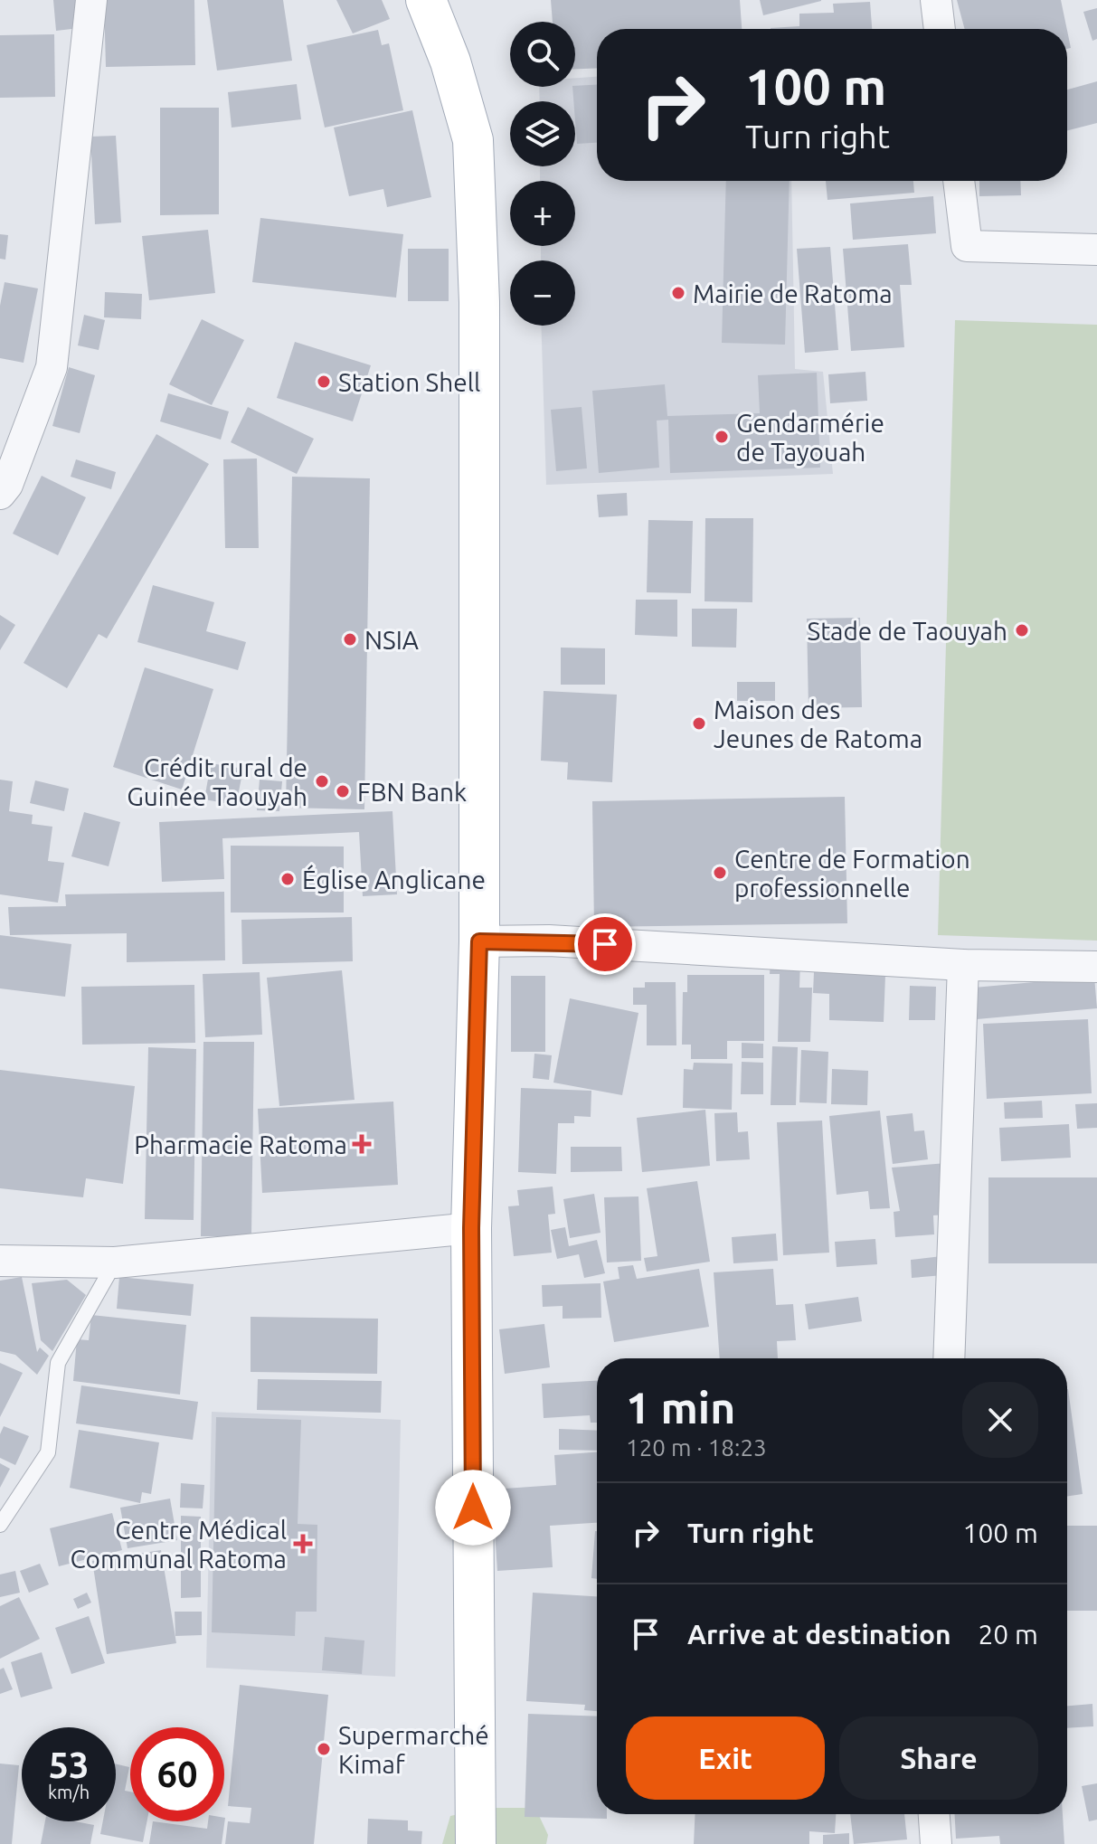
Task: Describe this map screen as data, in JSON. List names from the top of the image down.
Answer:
{
  "places": {
    "other": [
      "Mairie de Ratoma",
      "Station Shell",
      "Gendarmérie de Tayouah",
      "Stade de Taouyah",
      "NSIA",
      "Maison des Jeunes de Ratoma",
      "Crédit rural de Guinée Taouyah",
      "FBN Bank",
      "Centre de Formation professionnelle",
      "Église Anglicane",
      "Supermarché Kimaf"
    ],
    "health": ["Pharmacie Ratoma", "Centre Médical Communal Ratoma"]
  },
  "page": {
    "map_buttons": ["+", "−"],
    "turn": ["100 m", "Turn right"],
    "heading": ["1 min", "120 m · 18:23"],
    "list": [
      {
        "name": "Turn right",
        "value": "100 m"
      },
      {
        "name": "Arrive at destination",
        "value": "20 m"
      }
    ],
    "buttons": ["Exit", "Share"],
    "speed": "53 km/h",
    "limit": "60"
  }
}
